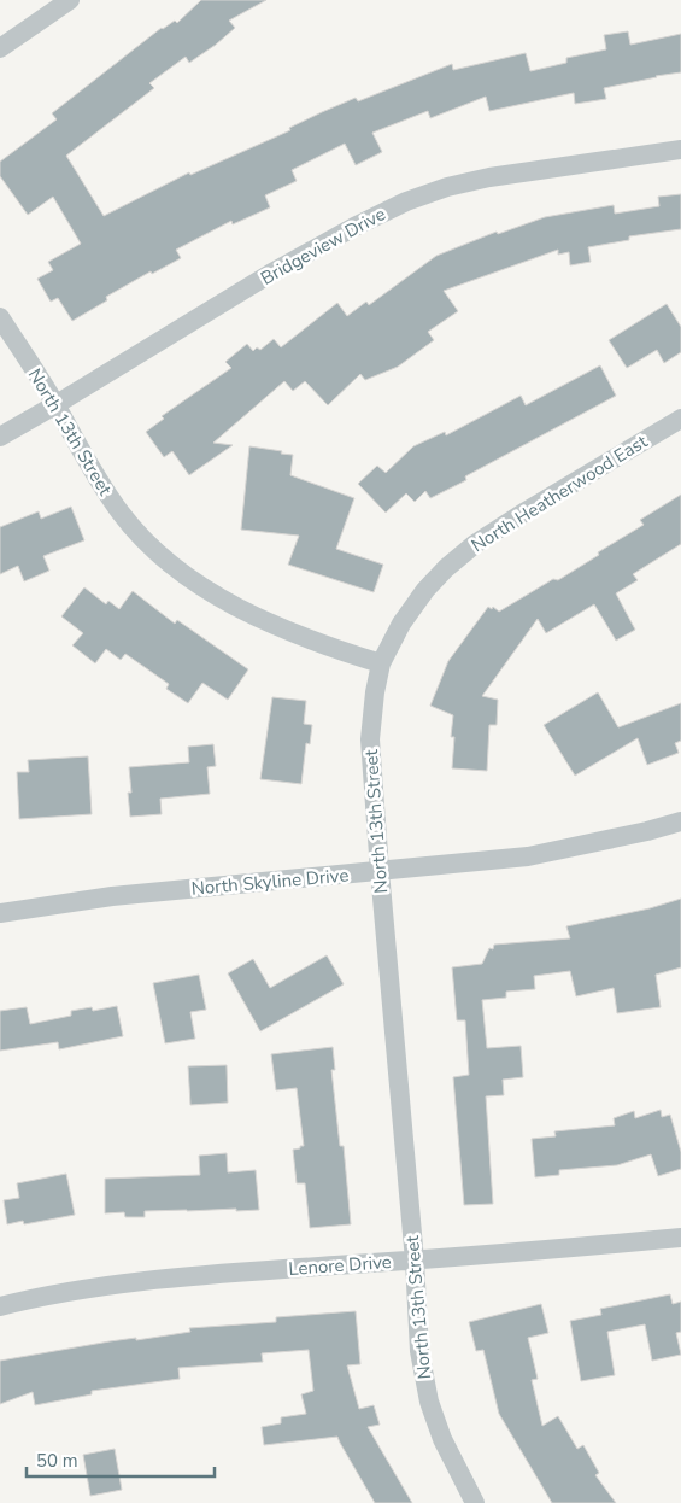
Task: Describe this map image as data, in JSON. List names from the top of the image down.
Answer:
{
  "streets": {
    "street": [
      "Bridgeview Drive",
      "North 13th Street",
      "North Heatherwood East",
      "North Skyline Drive",
      "Lenore Drive"
    ]
  },
  "crossings": [
    ["Bridgeview Drive", "North 13th Street"],
    ["North 13th Street", "North Heatherwood East"],
    ["North 13th Street", "North Skyline Drive"],
    ["North 13th Street", "Lenore Drive"]
  ],
  "scale_bar": "50 m"
}
